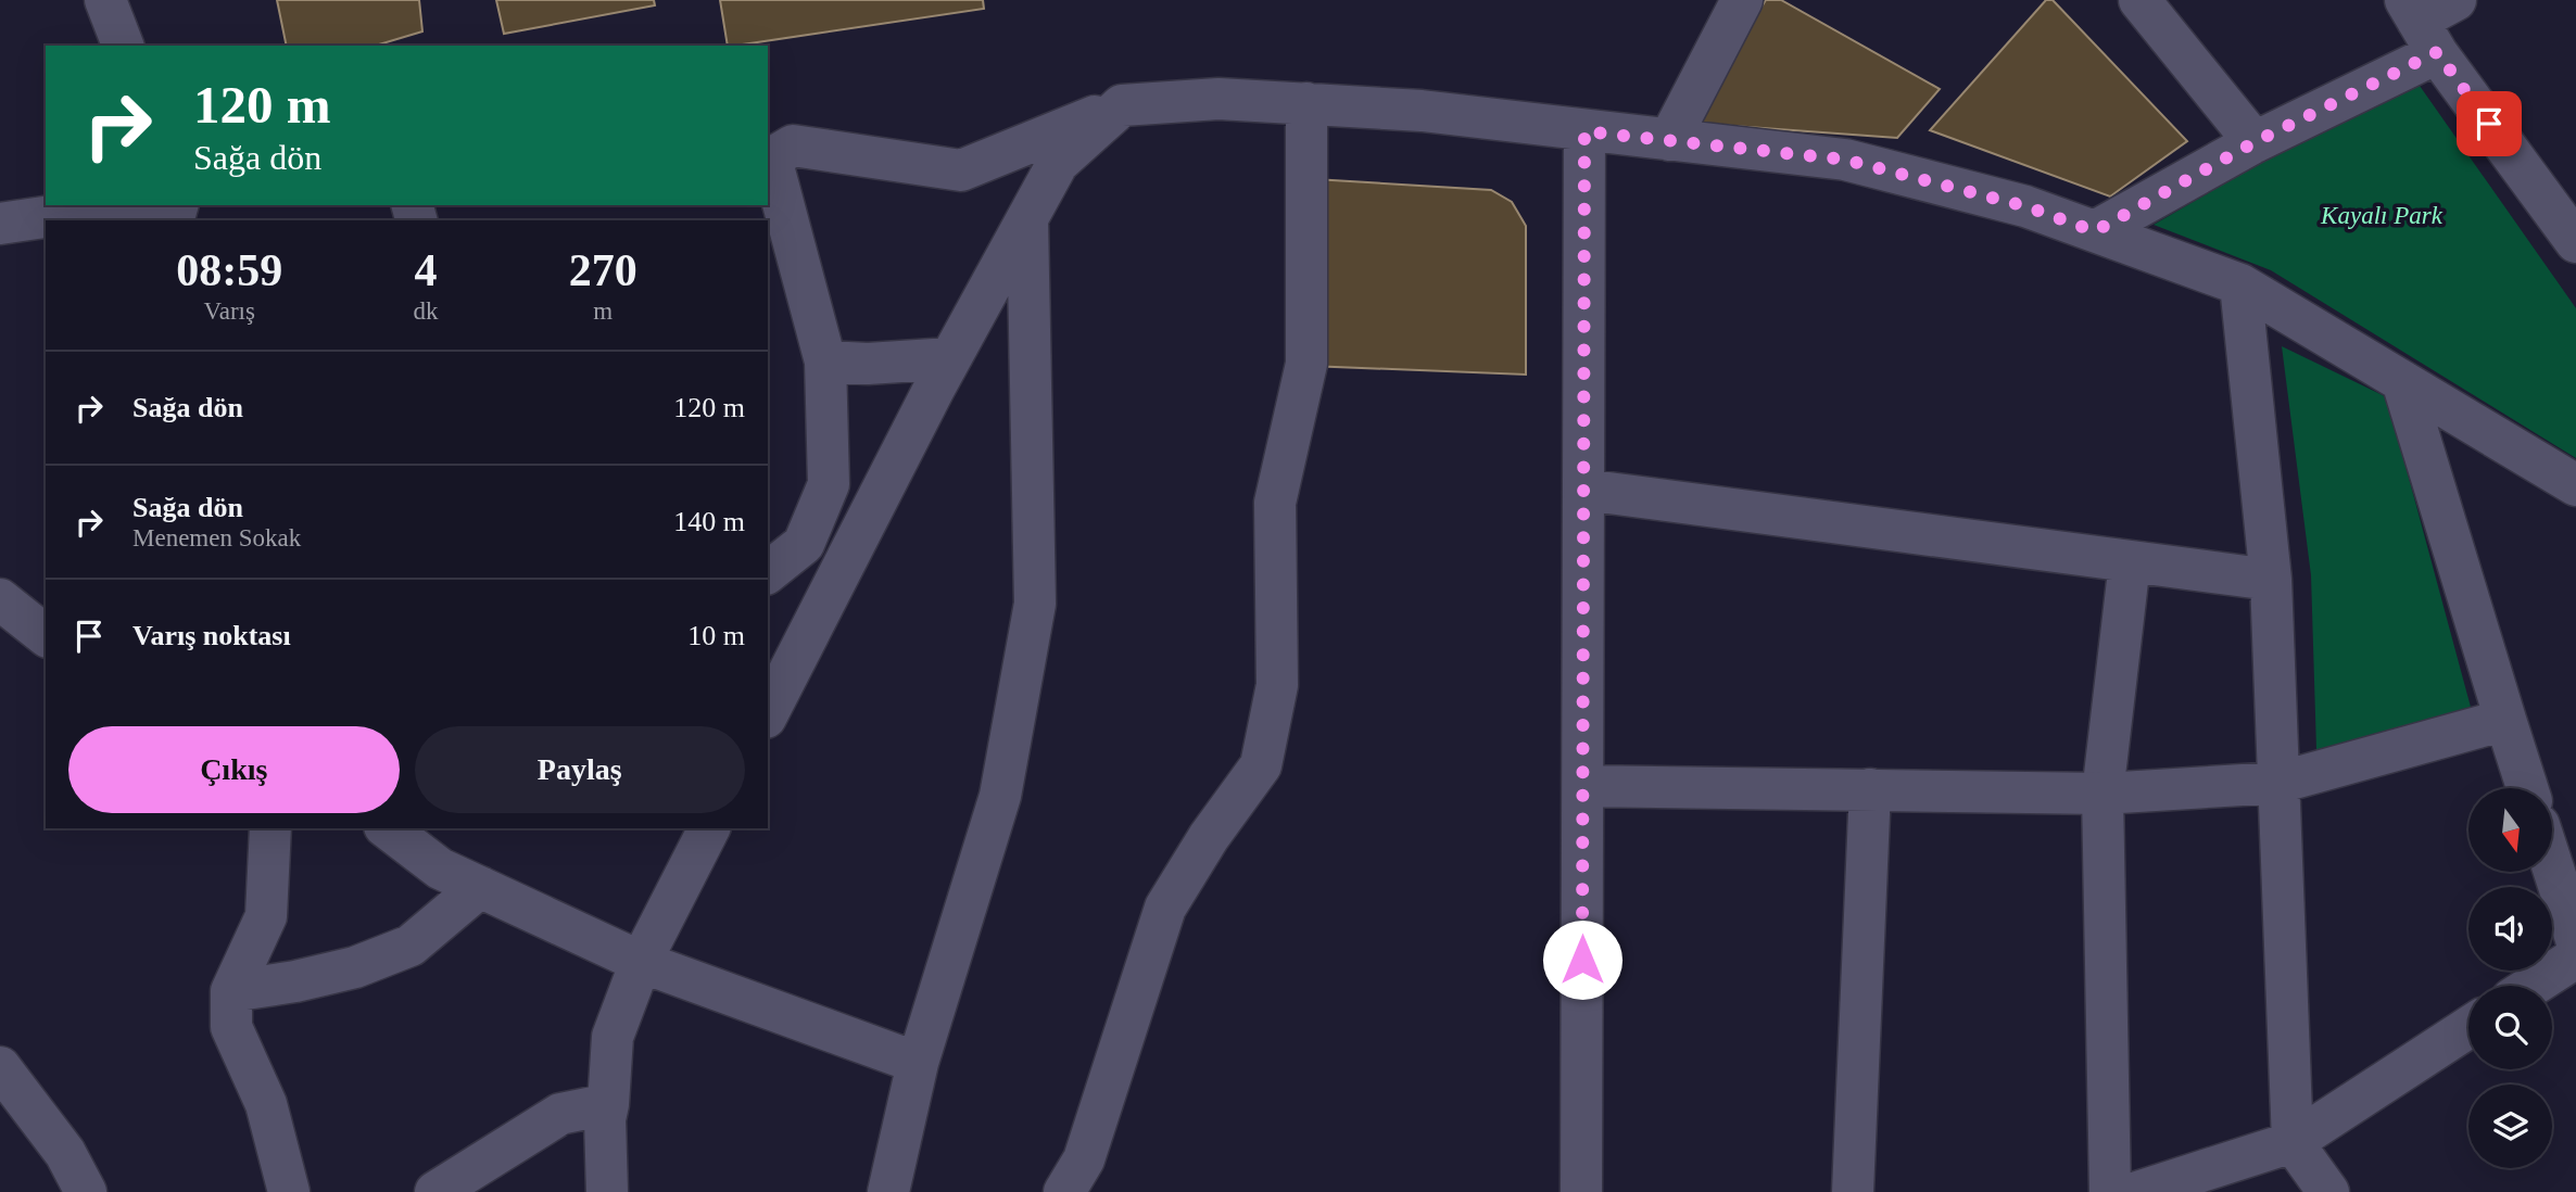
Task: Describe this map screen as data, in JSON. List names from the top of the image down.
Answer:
{
  "parks": ["Kayalı Park"],
  "north": "bottom",
  "page": {
    "turn": ["120 m", "Sağa dön"],
    "eta": [
      "08:59",
      "Varış",
      "4",
      "dk",
      "270",
      "m"
    ],
    "list": [
      {
        "name": "Sağa dön",
        "value": "120 m"
      },
      {
        "name": "Sağa dön",
        "note": "Menemen Sokak",
        "value": "140 m"
      },
      {
        "name": "Varış noktası",
        "value": "10 m"
      }
    ],
    "buttons": ["Çıkış", "Paylaş"]
  }
}
